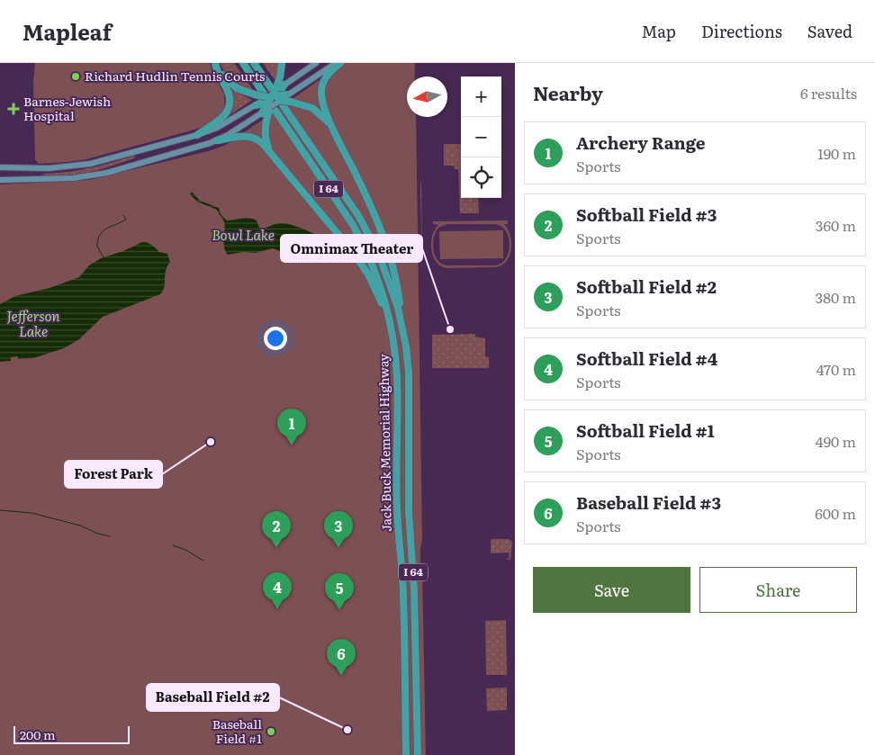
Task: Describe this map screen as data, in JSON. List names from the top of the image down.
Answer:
{
  "streets": {
    "highway": ["I 64", "Jack Buck Memorial Highway"]
  },
  "water": ["Bowl Lake", "Jefferson Lake"],
  "places": {
    "other": [
      "Richard Hudlin Tennis Courts",
      "Omnimax Theater",
      "Forest Park",
      "Baseball Field #2",
      "Baseball Field #1"
    ],
    "health": ["Barnes-Jewish Hospital"]
  },
  "scale_bar": "200 m",
  "north": "left",
  "page": {
    "header": "Mapleaf",
    "nav": ["Map", "Directions", "Saved"],
    "heading": ["Nearby", "6 results"],
    "map_buttons": ["+", "−"],
    "list": [
      {
        "mark": "1",
        "name": "Archery Range",
        "note": "Sports",
        "value": "190 m"
      },
      {
        "mark": "2",
        "name": "Softball Field #3",
        "note": "Sports",
        "value": "360 m"
      },
      {
        "mark": "3",
        "name": "Softball Field #2",
        "note": "Sports",
        "value": "380 m"
      },
      {
        "mark": "4",
        "name": "Softball Field #4",
        "note": "Sports",
        "value": "470 m"
      },
      {
        "mark": "5",
        "name": "Softball Field #1",
        "note": "Sports",
        "value": "490 m"
      },
      {
        "mark": "6",
        "name": "Baseball Field #3",
        "note": "Sports",
        "value": "600 m"
      }
    ],
    "pins": [
      "1",
      "2",
      "3",
      "4",
      "5",
      "6"
    ],
    "buttons": ["Save", "Share"],
    "scale": "200 m"
  }
}
